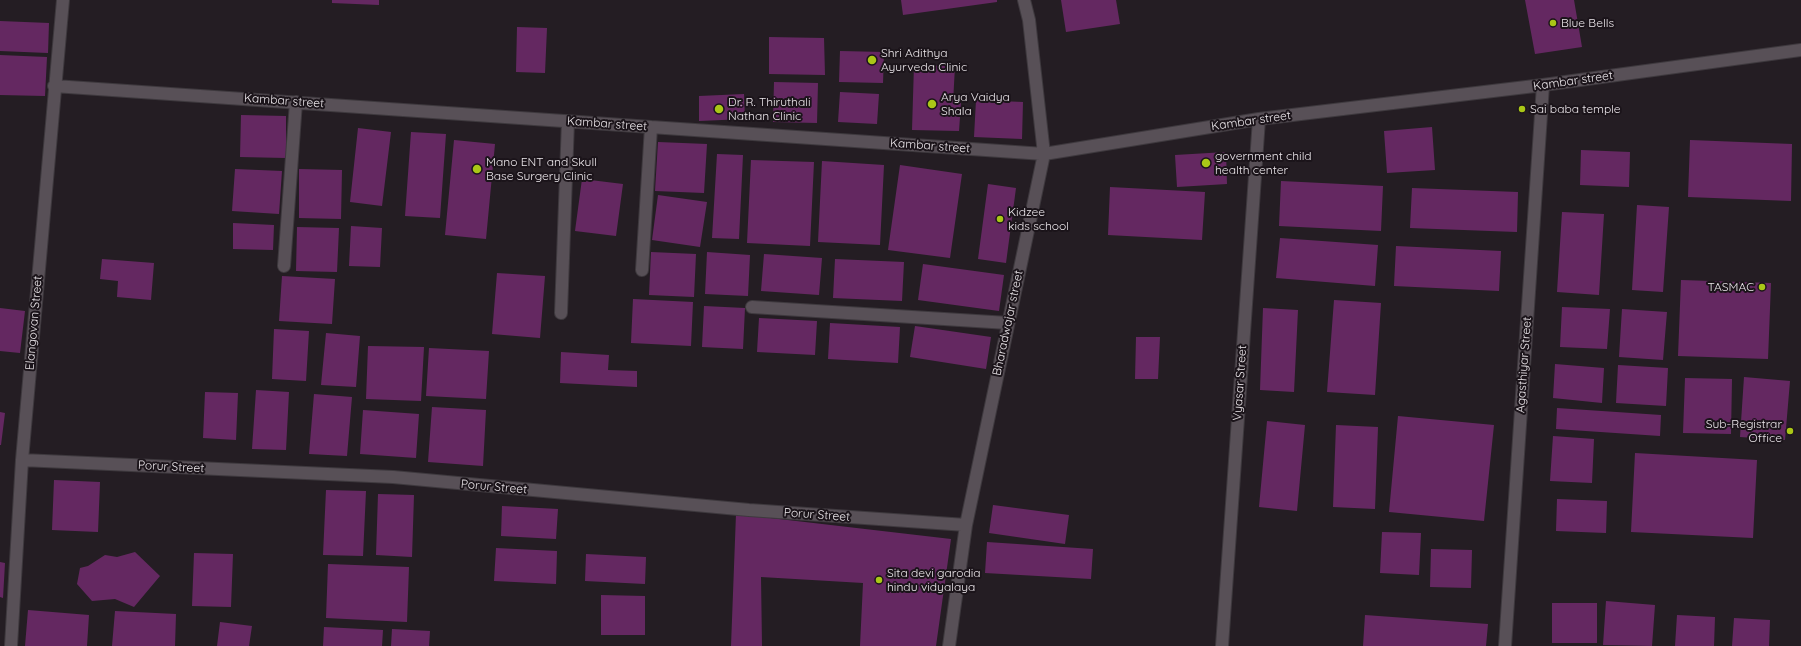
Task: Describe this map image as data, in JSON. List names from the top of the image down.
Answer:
{
  "streets": {
    "street": [
      "Kambar street",
      "Elangovan Street",
      "Bharadwajar street",
      "Agasthiyar Street",
      "Vyasar Street",
      "Porur Street"
    ]
  },
  "crossings": [
    ["Kambar street", "Elangovan Street"],
    ["Kambar street", "Bharadwajar street"],
    ["Kambar street", "Agasthiyar Street"],
    ["Kambar street", "Vyasar Street"],
    ["Elangovan Street", "Porur Street"],
    ["Bharadwajar street", "Porur Street"]
  ],
  "places": [
    "Blue Bells",
    "Shri Adithya Ayurveda Clinic",
    "Arya Vaidya Shala",
    "Dr. R. Thiruthali Nathan Clinic",
    "Sai baba temple",
    "government child health center",
    "Mano ENT and Skull Base Surgery Clinic",
    "Kidzee kids school",
    "TASMAC",
    "Sub-Registrar Office",
    "Sita devi garodia hindu vidyalaya"
  ]
}
